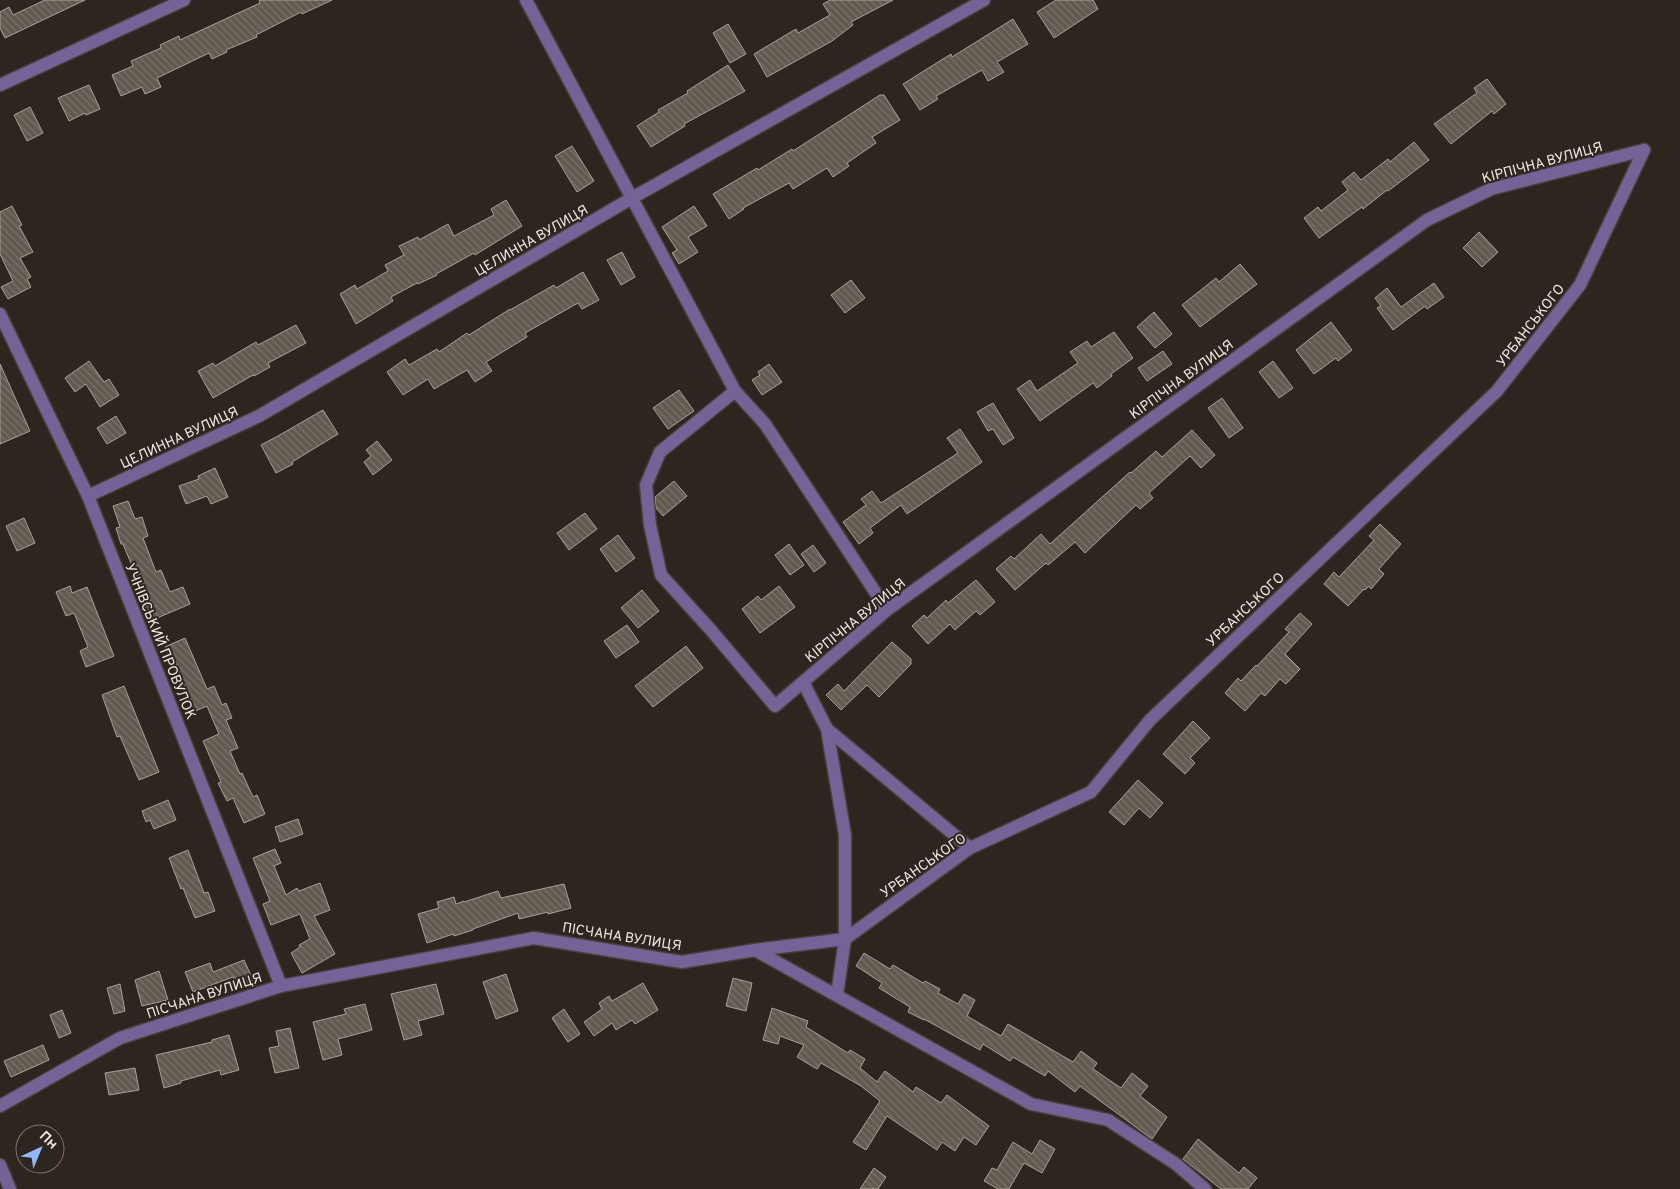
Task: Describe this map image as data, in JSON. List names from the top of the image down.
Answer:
{
  "streets": {
    "street": [
      "КIРПIЧНА ВУЛИЦЯ",
      "ЦЕЛИННА ВУЛИЦЯ",
      "УРБАНСЬКОГО",
      "УЧНІВСЬКИЙ ПРОВУЛОК",
      "ПIСЧАНА ВУЛИЦЯ"
    ]
  },
  "crossings": [
    ["КIРПIЧНА ВУЛИЦЯ", "УРБАНСЬКОГО"],
    ["ЦЕЛИННА ВУЛИЦЯ", "УЧНІВСЬКИЙ ПРОВУЛОК"],
    ["УРБАНСЬКОГО", "ПIСЧАНА ВУЛИЦЯ"],
    ["УЧНІВСЬКИЙ ПРОВУЛОК", "ПIСЧАНА ВУЛИЦЯ"]
  ],
  "north": "top right"
}
